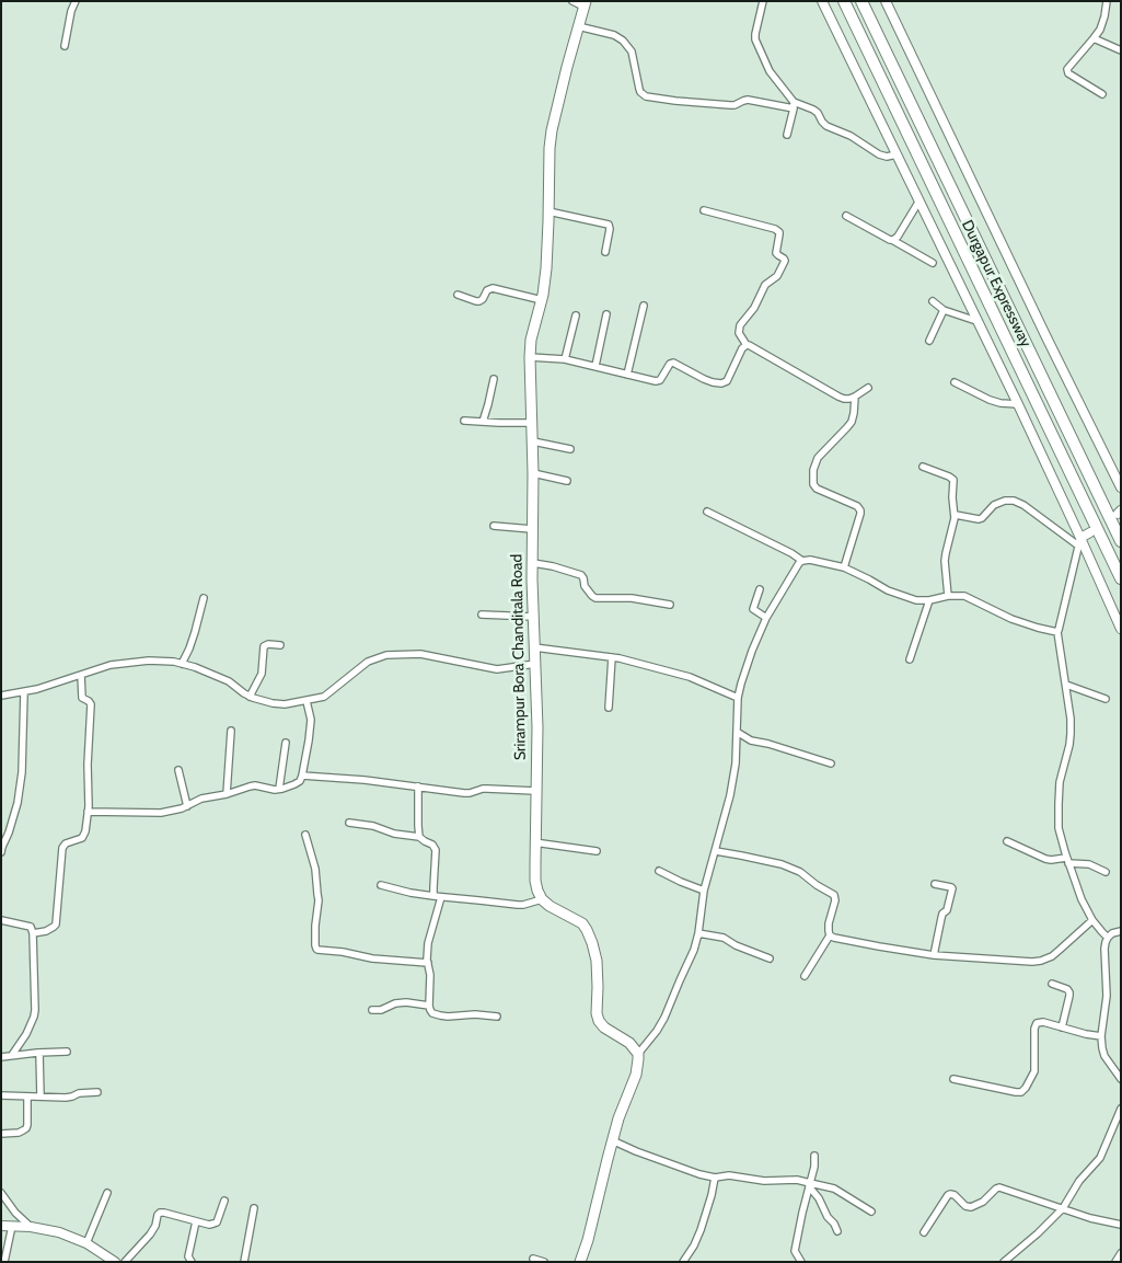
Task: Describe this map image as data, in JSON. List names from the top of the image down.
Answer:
{
  "streets": {
    "highway": ["Durgapur Expressway"],
    "main road": ["Srirampur Bora Chanditala Road"]
  }
}
